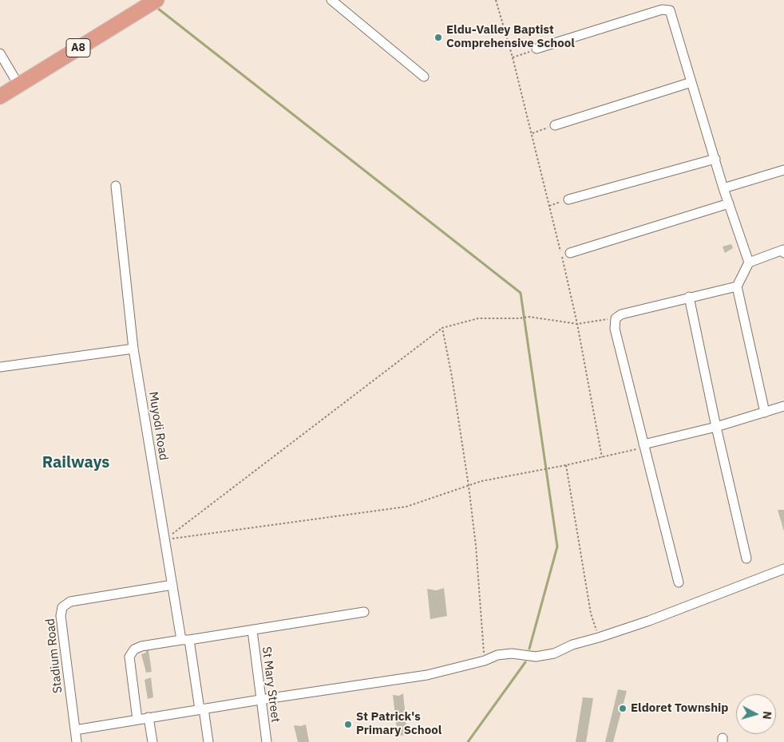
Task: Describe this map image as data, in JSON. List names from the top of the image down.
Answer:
{
  "streets": {
    "highway": ["A8"],
    "street": ["Muyodi Road", "Stadium Road", "St Mary Street"]
  },
  "crossings": [
    ["Muyodi Road", "Stadium Road"]
  ],
  "districts": ["Railways"],
  "places": ["Eldu-Valley Baptist Comprehensive School", "Eldoret Township", "St Patrick's Primary School"],
  "north": "right"
}
